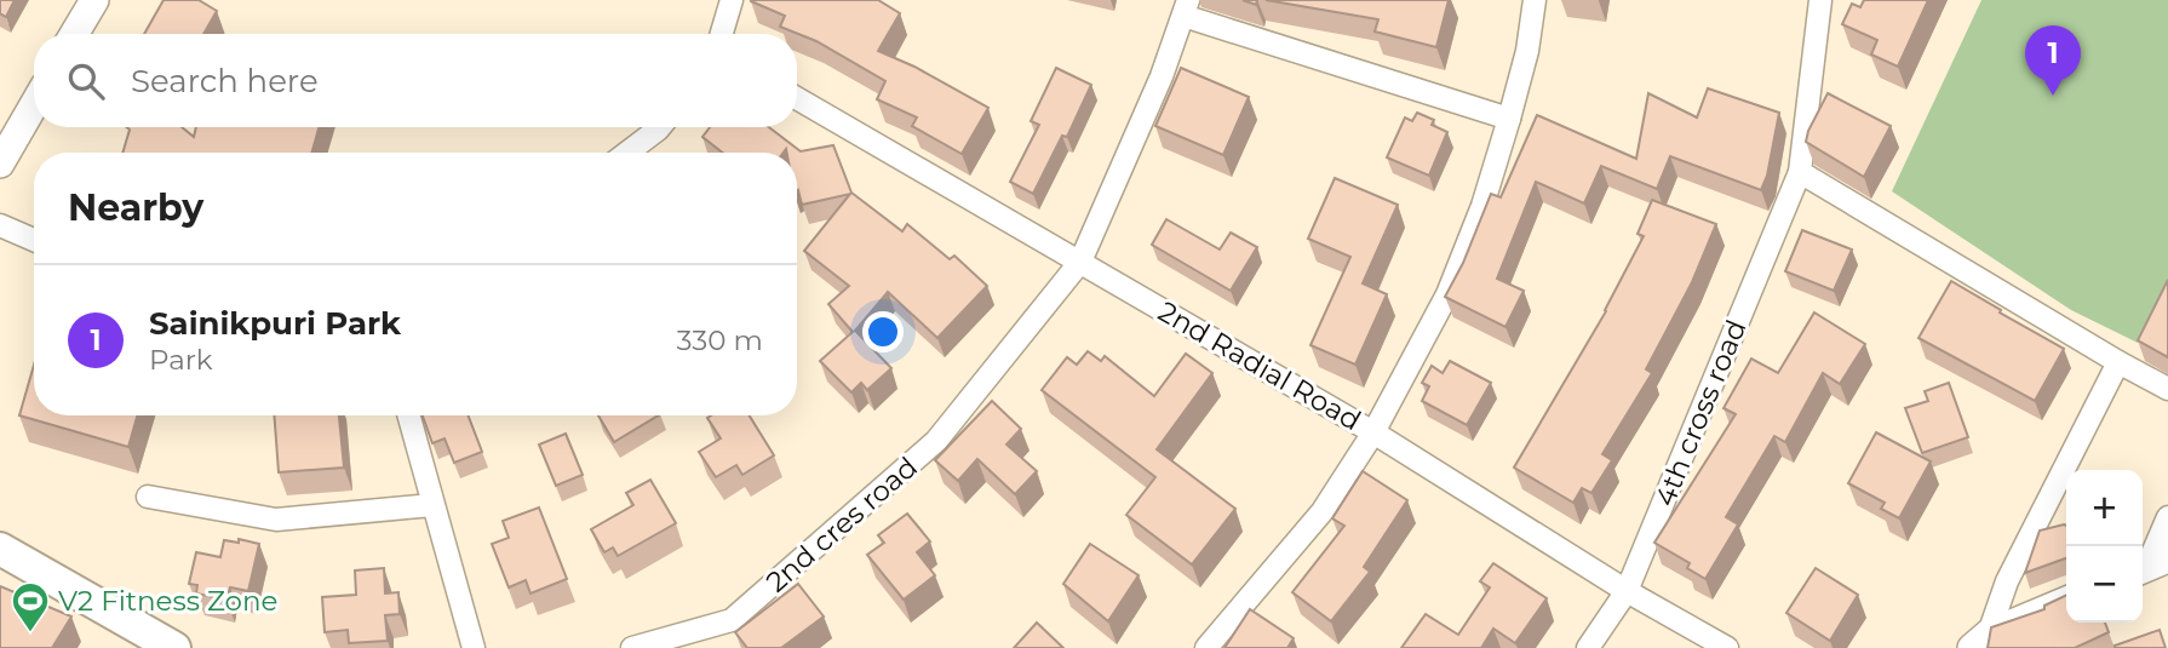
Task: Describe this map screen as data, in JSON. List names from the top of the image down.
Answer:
{
  "streets": {
    "street": ["2nd Radial Road", "4th cross road", "2nd cres road"]
  },
  "crossings": [
    ["2nd Radial Road", "4th cross road"],
    ["2nd Radial Road", "2nd cres road"]
  ],
  "places": {
    "sports": ["V2 Fitness Zone"]
  },
  "page": {
    "pins": "1",
    "search": "Search here",
    "heading": "Nearby",
    "list": [
      {
        "mark": "1",
        "name": "Sainikpuri Park",
        "note": "Park",
        "value": "330 m"
      }
    ],
    "map_buttons": ["+", "−"]
  }
}
